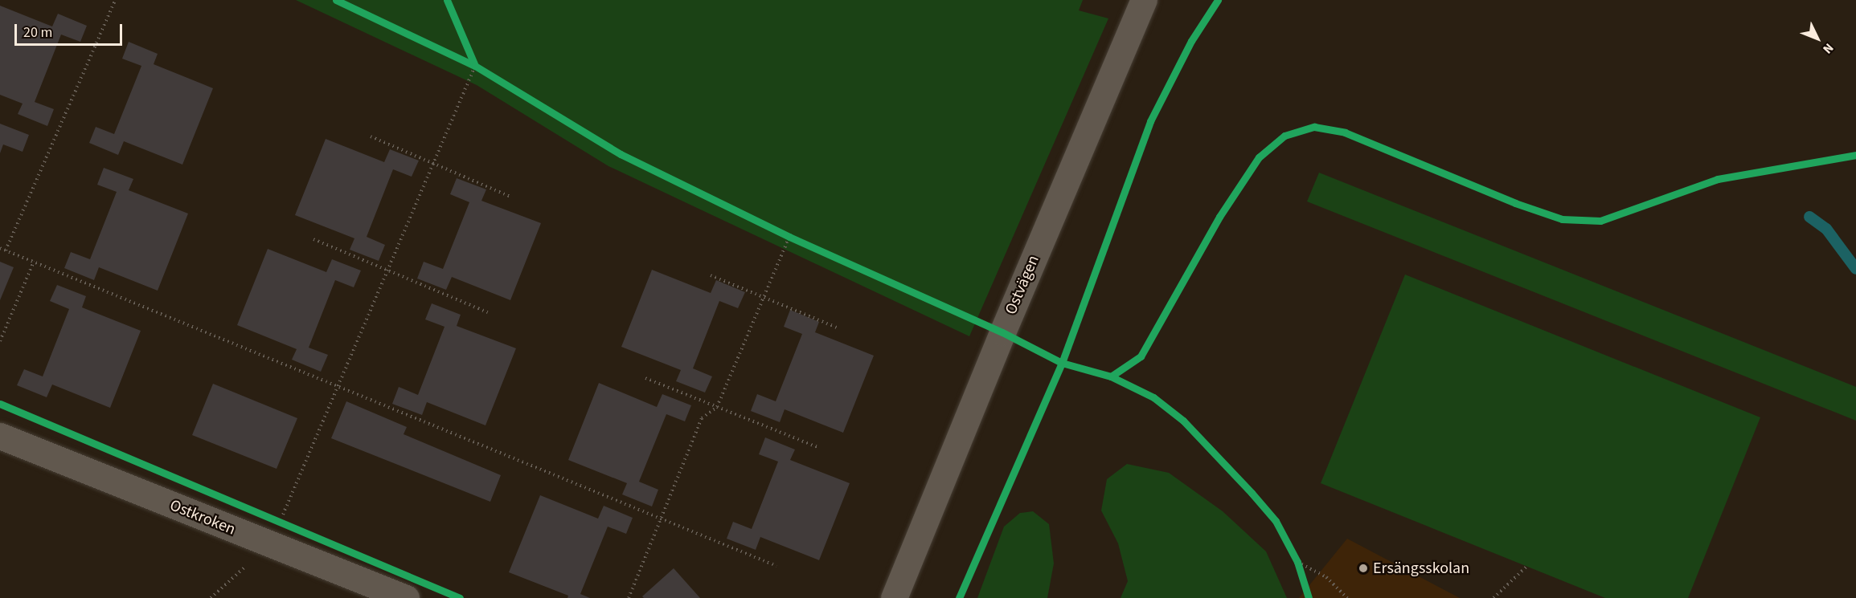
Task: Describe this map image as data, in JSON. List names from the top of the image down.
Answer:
{
  "streets": {
    "street": ["Ostvägen", "Ostkroken"]
  },
  "places": ["Ersängsskolan"],
  "scale_bar": "20 m",
  "north": "bottom right"
}
